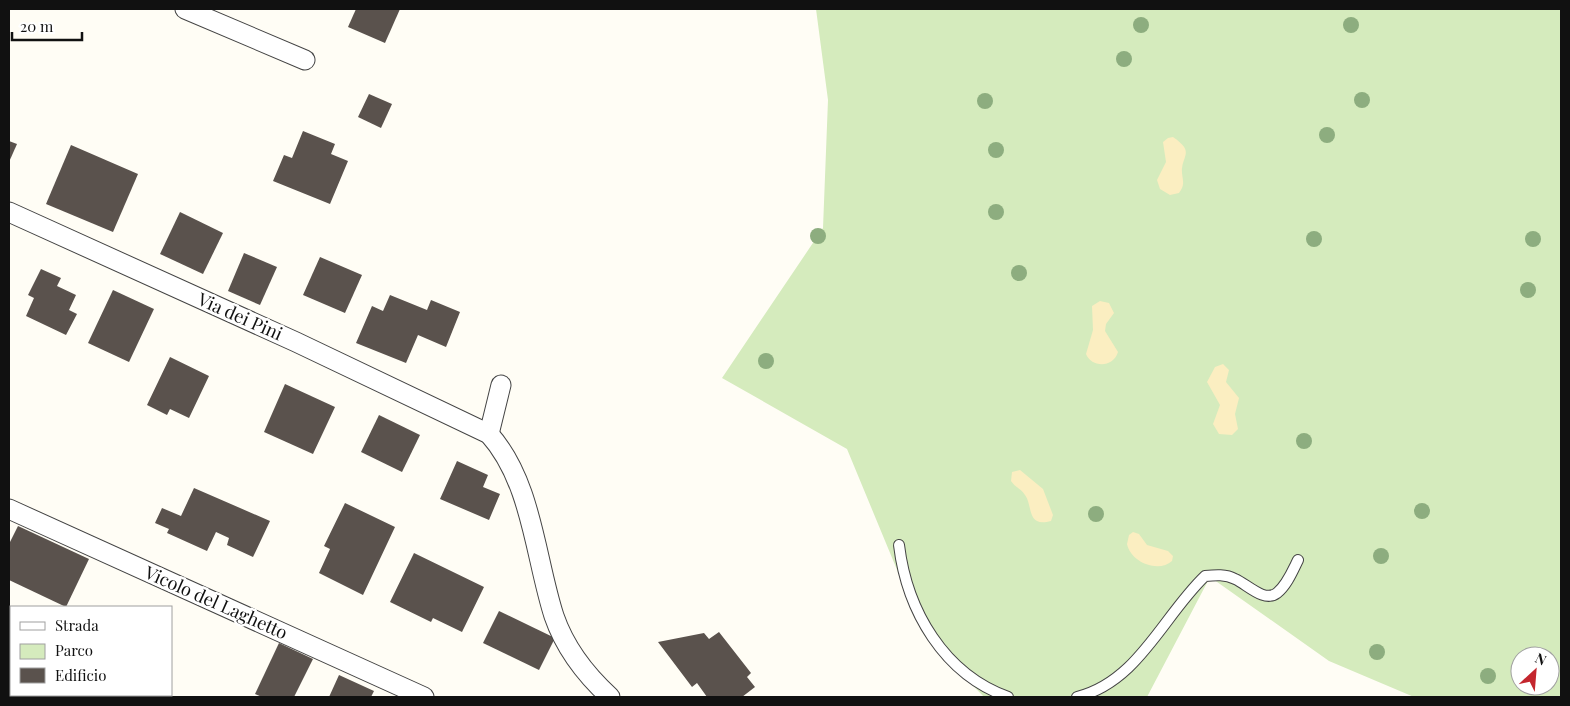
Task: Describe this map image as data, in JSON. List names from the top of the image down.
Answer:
{
  "streets": {
    "street": ["Via dei Pini", "Vicolo del Laghetto"]
  },
  "legend": ["Strada", "Parco", "Edificio"],
  "scale_bar": "20 m",
  "north": "top right"
}
